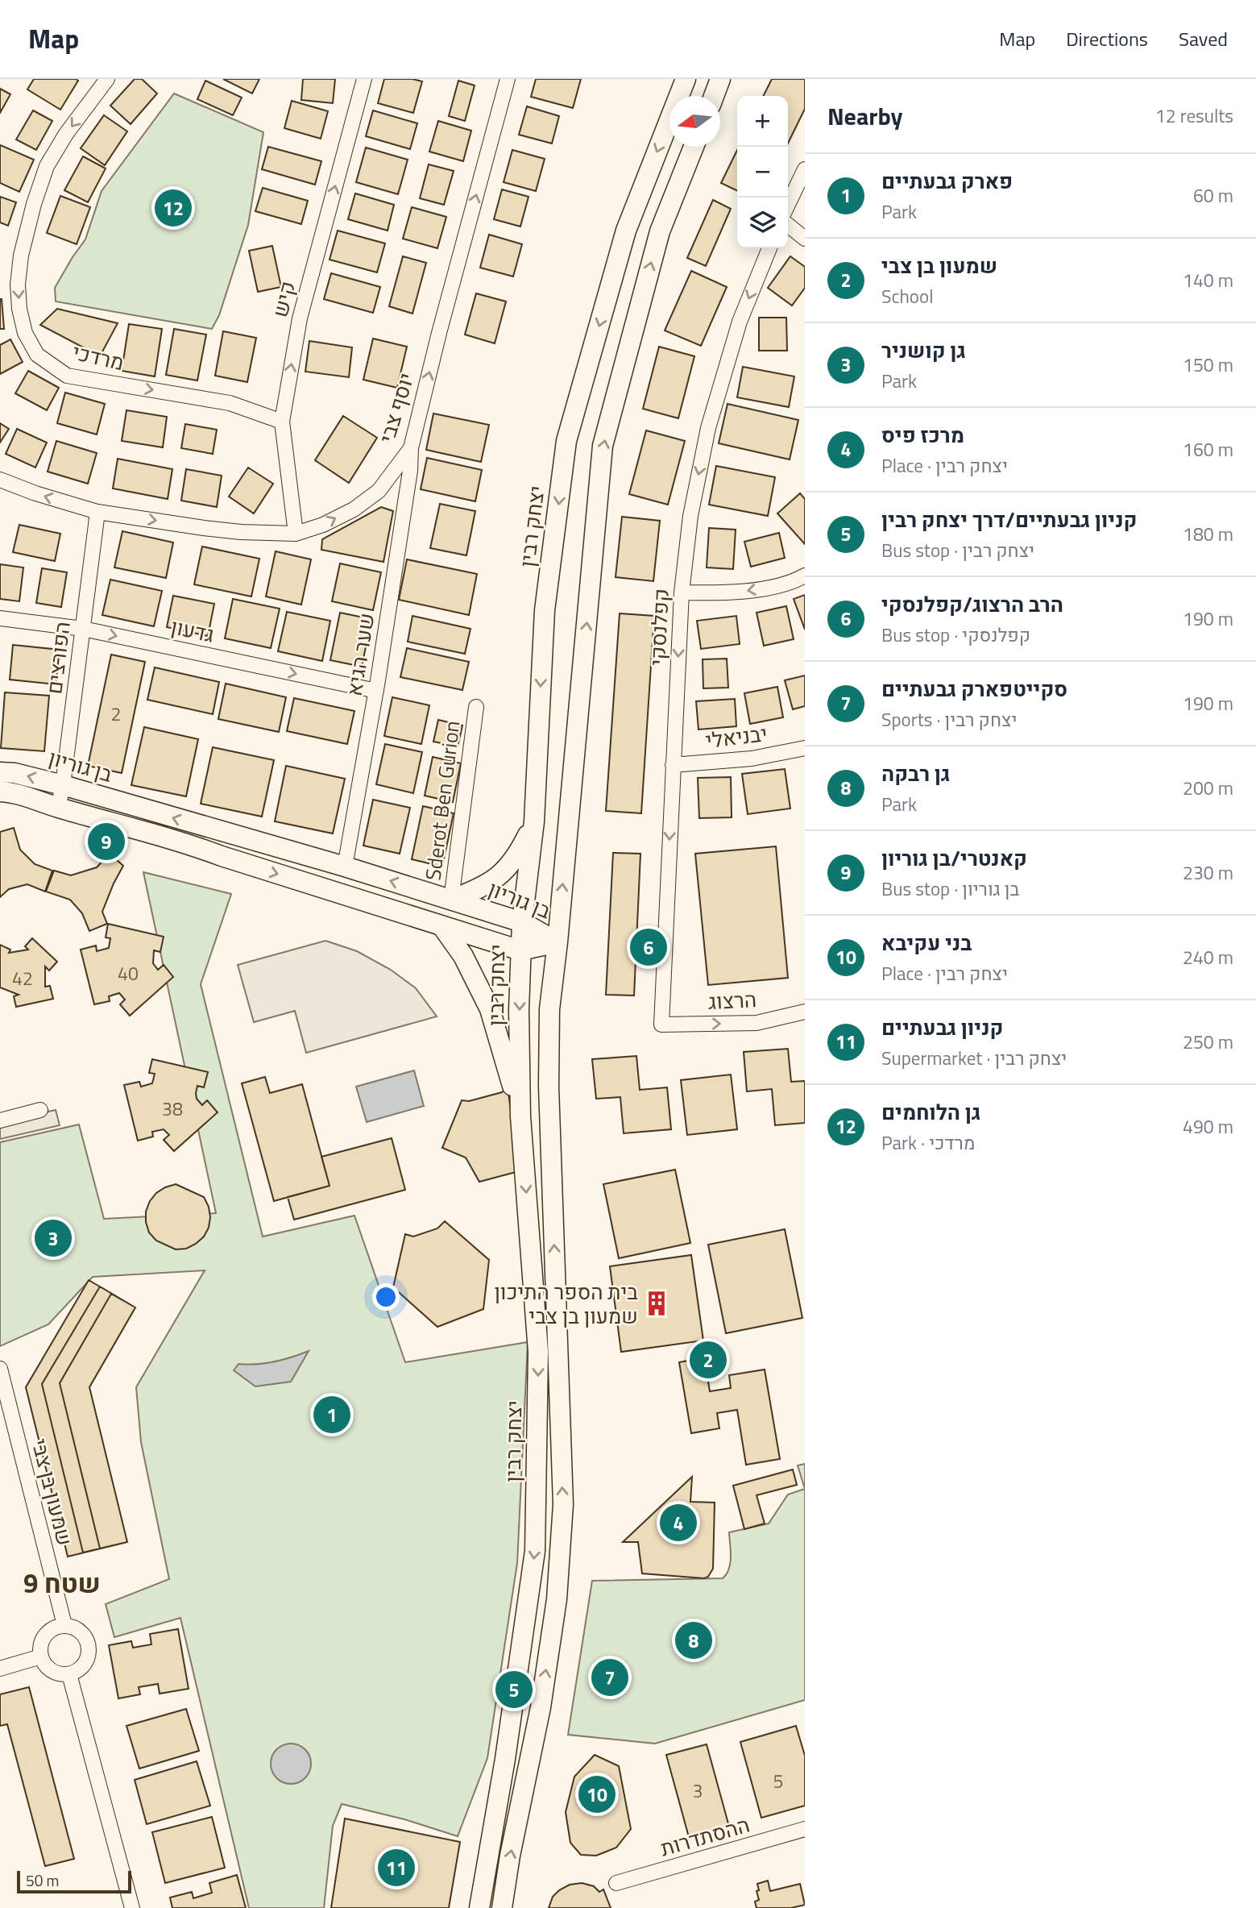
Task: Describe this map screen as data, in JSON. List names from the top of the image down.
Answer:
{
  "streets": {
    "main road": ["יצחק רבין", "בן גוריון"],
    "street": [
      "קיש",
      "מרדכי",
      "יוסף צבי",
      "קפלנסקי",
      "גדעון",
      "שער הגיא",
      "הפורצים",
      "יבניאלי",
      "Sderot Ben Gurion",
      "הרצוג",
      "שמעון בן צבי",
      "ההסתדרות"
    ]
  },
  "crossings": [
    ["קיש", "מרדכי"],
    ["קיש", "יוסף צבי"],
    ["יוסף צבי", "שער הגיא"],
    ["יוסף צבי", "הפורצים"],
    ["יצחק רבין", "בן גוריון"],
    ["קפלנסקי", "יבניאלי"],
    ["קפלנסקי", "הרצוג"],
    ["גדעון", "שער הגיא"],
    ["גדעון", "הפורצים"],
    ["שער הגיא", "בן גוריון"],
    ["הפורצים", "בן גוריון"],
    ["בן גוריון", "Sderot Ben Gurion"]
  ],
  "one_way": [
    "קיש",
    "קפלנסקי",
    "גדעון",
    "הרצוג"
  ],
  "districts": ["שטח 9"],
  "places": {
    "building": ["בית הספר התיכון שמעון בן צבי"]
  },
  "house_numbers": [
    "2",
    "40",
    "42",
    "38",
    "5",
    "3"
  ],
  "scale_bar": "50 m",
  "north": "left",
  "page": {
    "header": "Map",
    "nav": ["Map", "Directions", "Saved"],
    "heading": ["Nearby", "12 results"],
    "map_buttons": ["+", "−"],
    "list": [
      {
        "mark": "1",
        "name": "פארק גבעתיים",
        "note": "Park",
        "value": "60 m"
      },
      {
        "mark": "2",
        "name": "שמעון בן צבי",
        "note": "School",
        "value": "140 m"
      },
      {
        "mark": "3",
        "name": "גן קושניר",
        "note": "Park",
        "value": "150 m"
      },
      {
        "mark": "4",
        "name": "מרכז פיס",
        "note": "Place · יצחק רבין",
        "value": "160 m"
      },
      {
        "mark": "5",
        "name": "קניון גבעתיים/דרך יצחק רבין",
        "note": "Bus stop · יצחק רבין",
        "value": "180 m"
      },
      {
        "mark": "6",
        "name": "הרב הרצוג/קפלנסקי",
        "note": "Bus stop · קפלנסקי",
        "value": "190 m"
      },
      {
        "mark": "7",
        "name": "סקייטפארק גבעתיים",
        "note": "Sports · יצחק רבין",
        "value": "190 m"
      },
      {
        "mark": "8",
        "name": "גן רבקה",
        "note": "Park",
        "value": "200 m"
      },
      {
        "mark": "9",
        "name": "קאנטרי/בן גוריון",
        "note": "Bus stop · בן גוריון",
        "value": "230 m"
      },
      {
        "mark": "10",
        "name": "בני עקיבא",
        "note": "Place · יצחק רבין",
        "value": "240 m"
      },
      {
        "mark": "11",
        "name": "קניון גבעתיים",
        "note": "Supermarket · יצחק רבין",
        "value": "250 m"
      },
      {
        "mark": "12",
        "name": "גן הלוחמים",
        "note": "Park · מרדכי",
        "value": "490 m"
      }
    ],
    "pins": [
      "12",
      "9",
      "6",
      "3",
      "2",
      "1",
      "4",
      "8",
      "7",
      "5",
      "10",
      "11"
    ],
    "scale": "50 m"
  }
}
